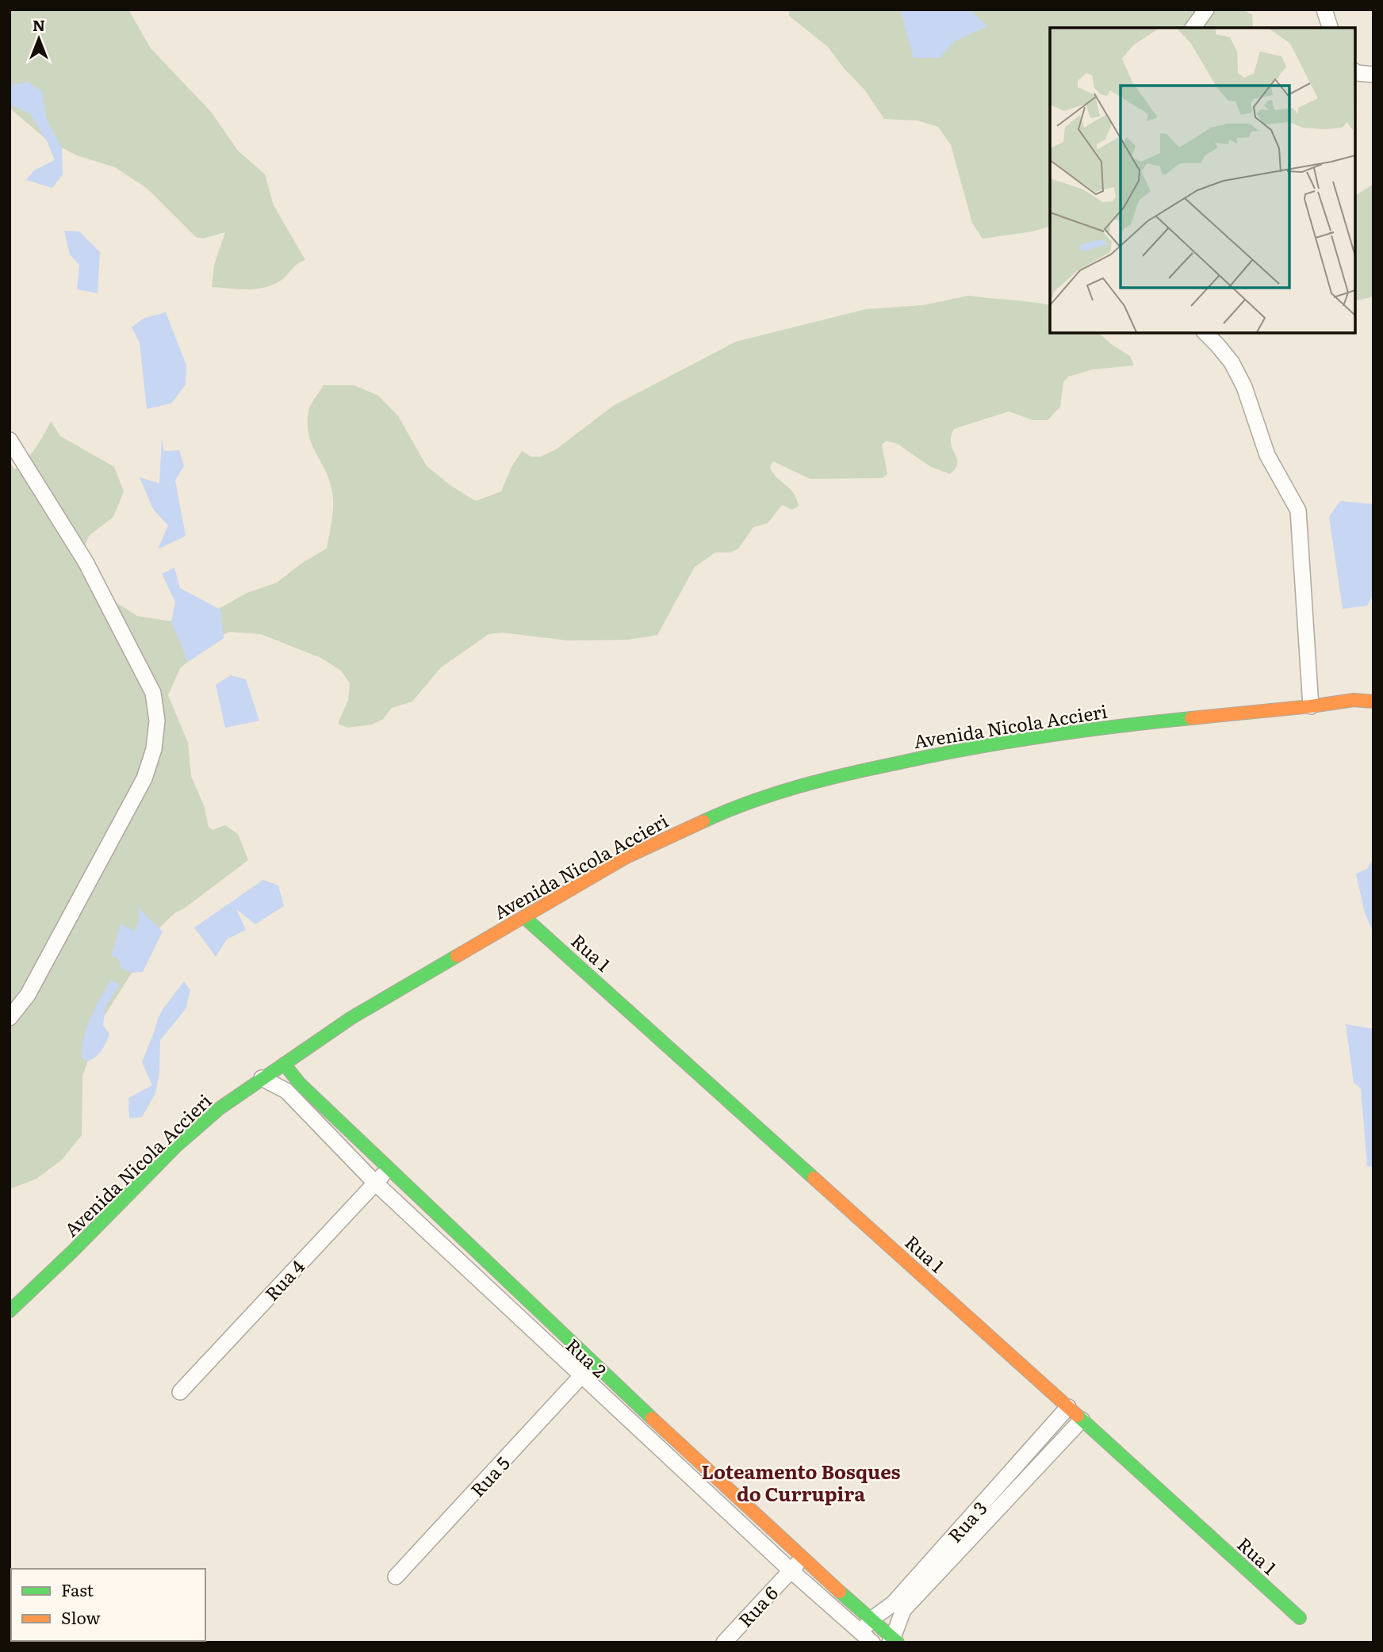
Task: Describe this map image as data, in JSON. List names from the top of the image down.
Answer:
{
  "streets": {
    "street": [
      "Avenida Nicola Accieri",
      "Rua 1",
      "Rua 4",
      "Rua 2",
      "Rua 5",
      "Rua 3",
      "Rua 6"
    ]
  },
  "crossings": [
    ["Avenida Nicola Accieri", "Rua 1"],
    ["Avenida Nicola Accieri", "Rua 2"],
    ["Rua 1", "Rua 3"],
    ["Rua 4", "Rua 2"],
    ["Rua 2", "Rua 5"],
    ["Rua 2", "Rua 3"],
    ["Rua 2", "Rua 6"]
  ],
  "districts": ["Loteamento Bosques do Currupira"],
  "legend": ["Fast", "Slow"],
  "north": "top"
}
